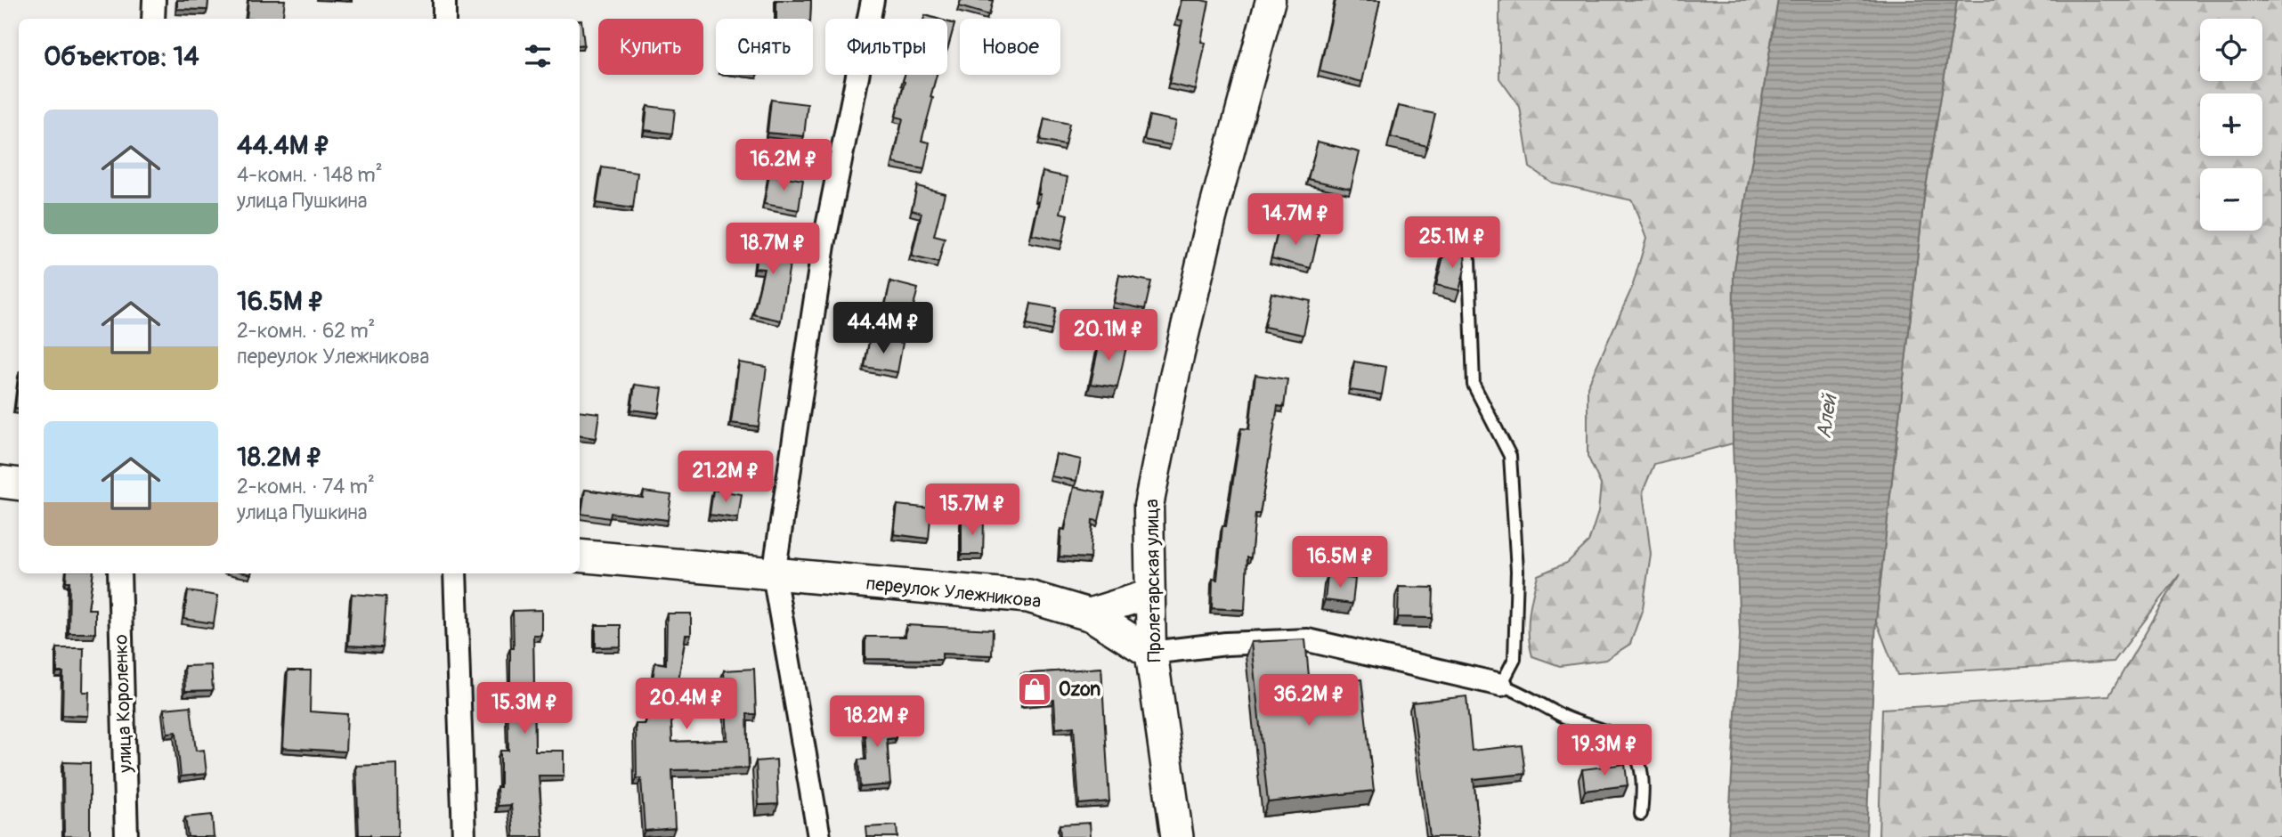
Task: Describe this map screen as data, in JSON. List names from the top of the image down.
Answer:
{
  "streets": {
    "main road": ["Пролетарская улица", "переулок Улежникова"],
    "street": ["улица Короленко"]
  },
  "crossings": [
    ["Пролетарская улица", "переулок Улежникова"]
  ],
  "water": ["Алей"],
  "places": {
    "shop": ["Ozon"]
  },
  "page": {
    "map_buttons": ["+", "−"],
    "chip": [
      "Купить",
      "Снять",
      "Фильтры",
      "Новое"
    ],
    "heading": "Объектов: 14",
    "list": [
      {
        "name": "44.4M ₽",
        "note": "4-комн. · 148 m² · улица Пушкина"
      },
      {
        "name": "16.5M ₽",
        "note": "2-комн. · 62 m² · переулок Улежникова"
      },
      {
        "name": "18.2M ₽",
        "note": "2-комн. · 74 m² · улица Пушкина"
      }
    ],
    "price": [
      "16.2M ₽",
      "14.7M ₽",
      "25.1M ₽",
      "18.7M ₽",
      "44.4M ₽",
      "20.1M ₽",
      "21.2M ₽",
      "15.7M ₽",
      "16.5M ₽",
      "36.2M ₽",
      "20.4M ₽",
      "15.3M ₽",
      "18.2M ₽",
      "19.3M ₽"
    ]
  }
}
